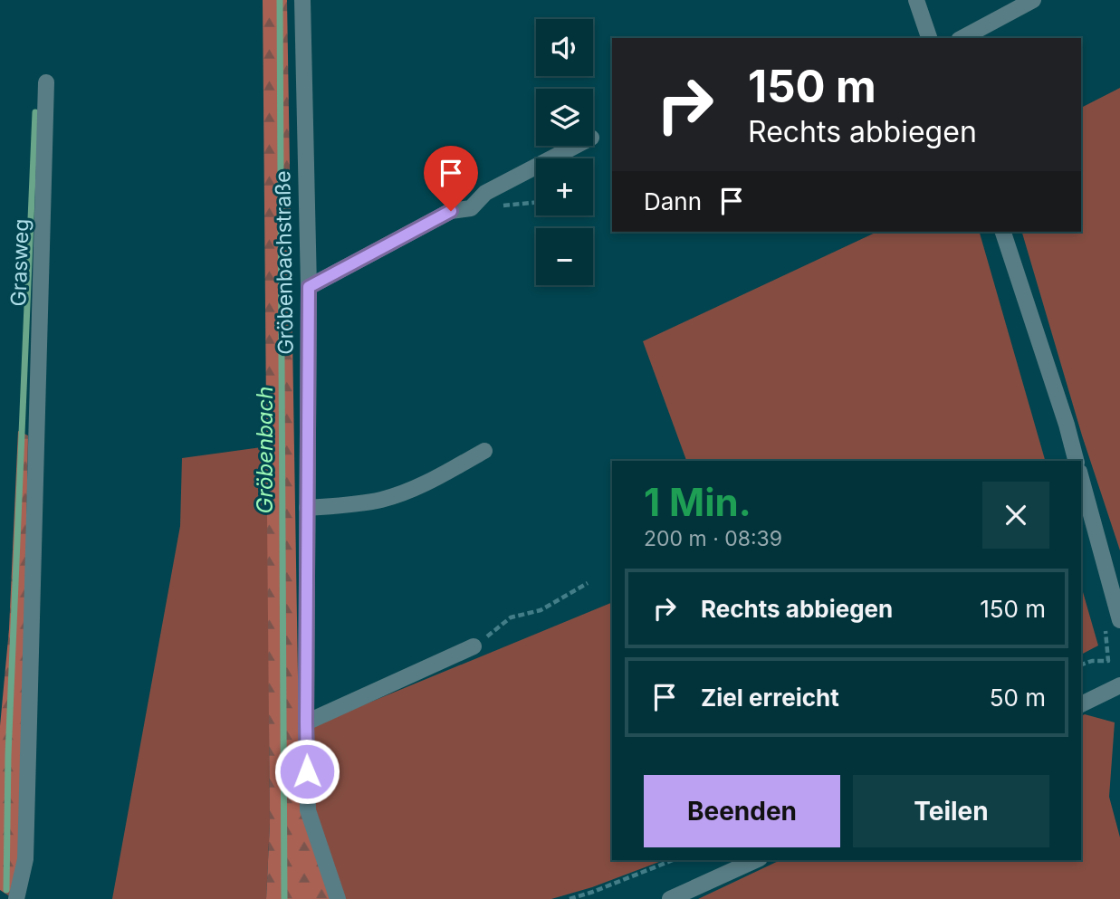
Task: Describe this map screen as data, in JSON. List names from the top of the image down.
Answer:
{
  "streets": {
    "street": ["Grasweg", "Gröbenbachstraße"]
  },
  "water": ["Gröbenbach"],
  "page": {
    "map_buttons": ["+", "−"],
    "turn": ["150 m", "Rechts abbiegen"],
    "then": "Dann",
    "heading": ["1 Min.", "200 m · 08:39"],
    "list": [
      {
        "name": "Rechts abbiegen",
        "value": "150 m"
      },
      {
        "name": "Ziel erreicht",
        "value": "50 m"
      }
    ],
    "buttons": ["Beenden", "Teilen"]
  }
}
